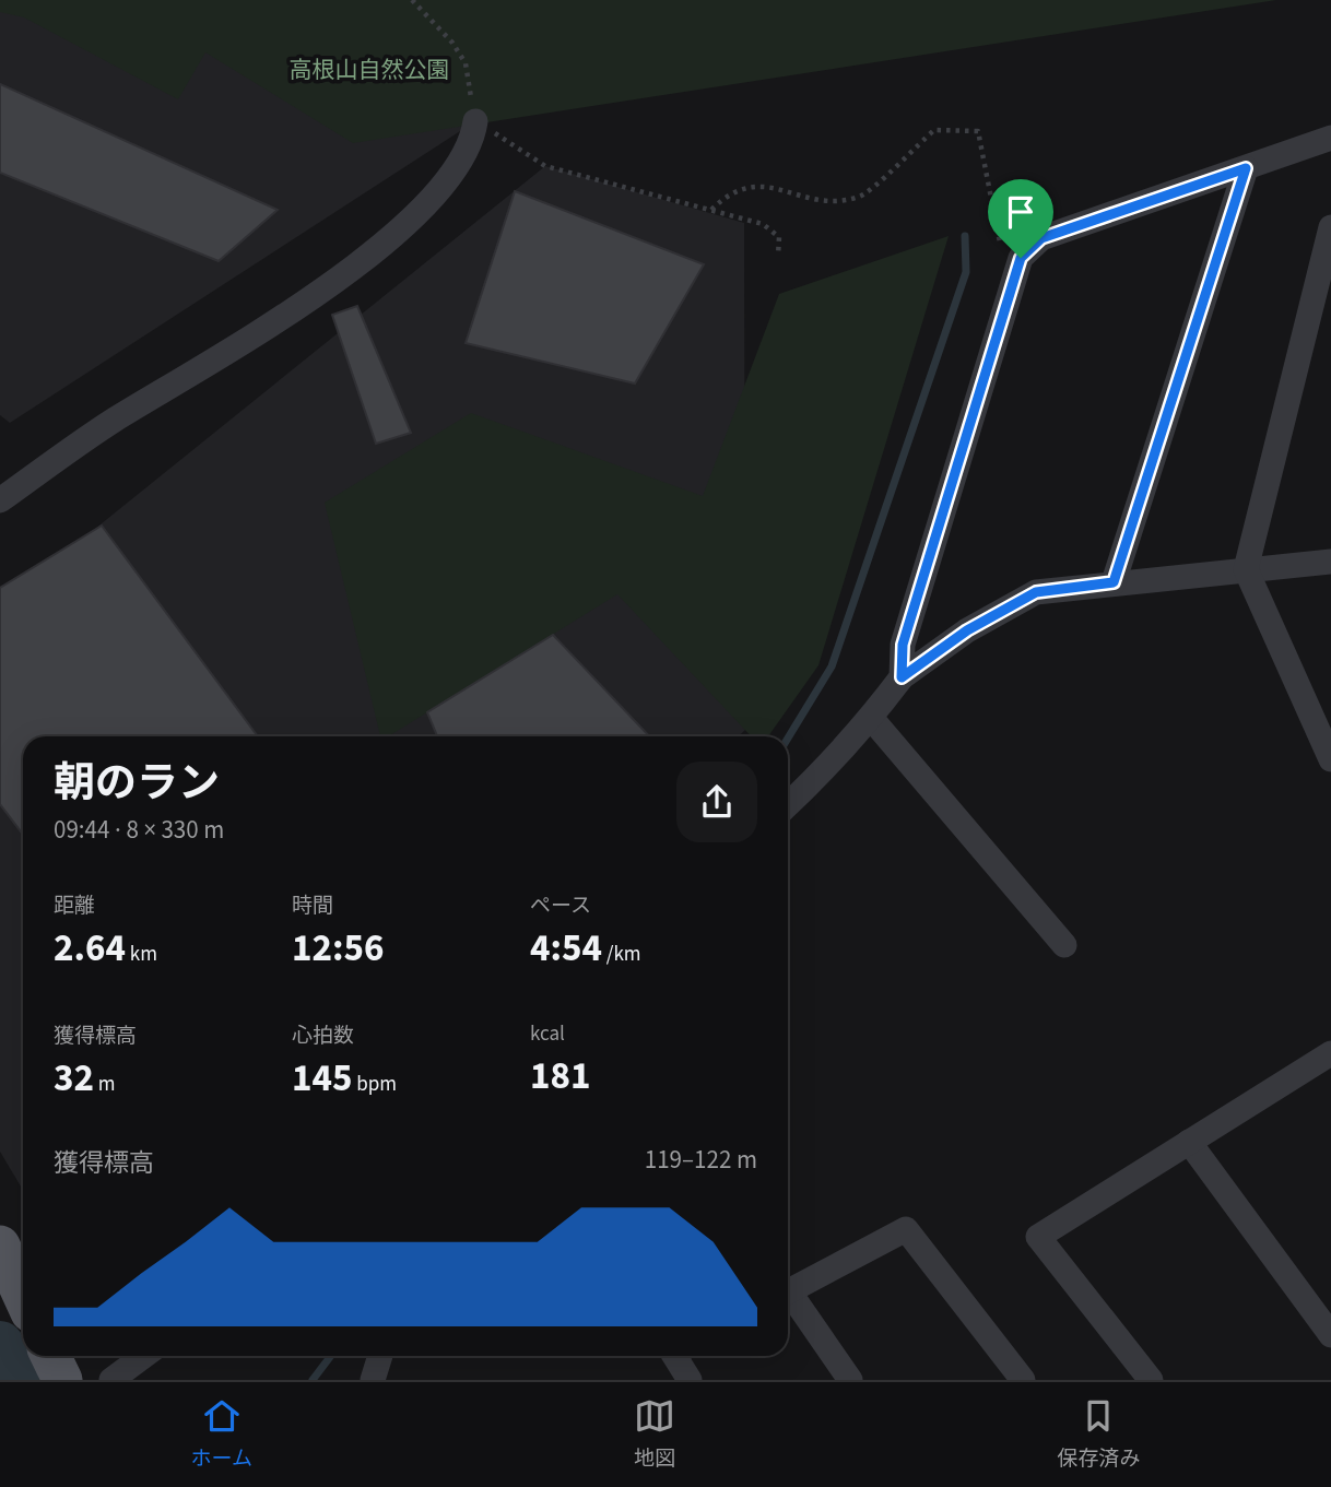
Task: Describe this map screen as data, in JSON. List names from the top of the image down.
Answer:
{
  "parks": ["高根山自然公園"],
  "page": {
    "heading": ["朝のラン", "09:44 · 8 × 330 m"],
    "stats": [
      ["距離", "2.64 km"],
      ["時間", "12:56"],
      ["ペース", "4:54 /km"],
      ["獲得標高", "32 m"],
      ["心拍数", "145 bpm"],
      ["kcal", "181"]
    ],
    "chart": ["獲得標高", "119–122 m"],
    "tabs": ["ホーム", "地図", "保存済み"]
  }
}
